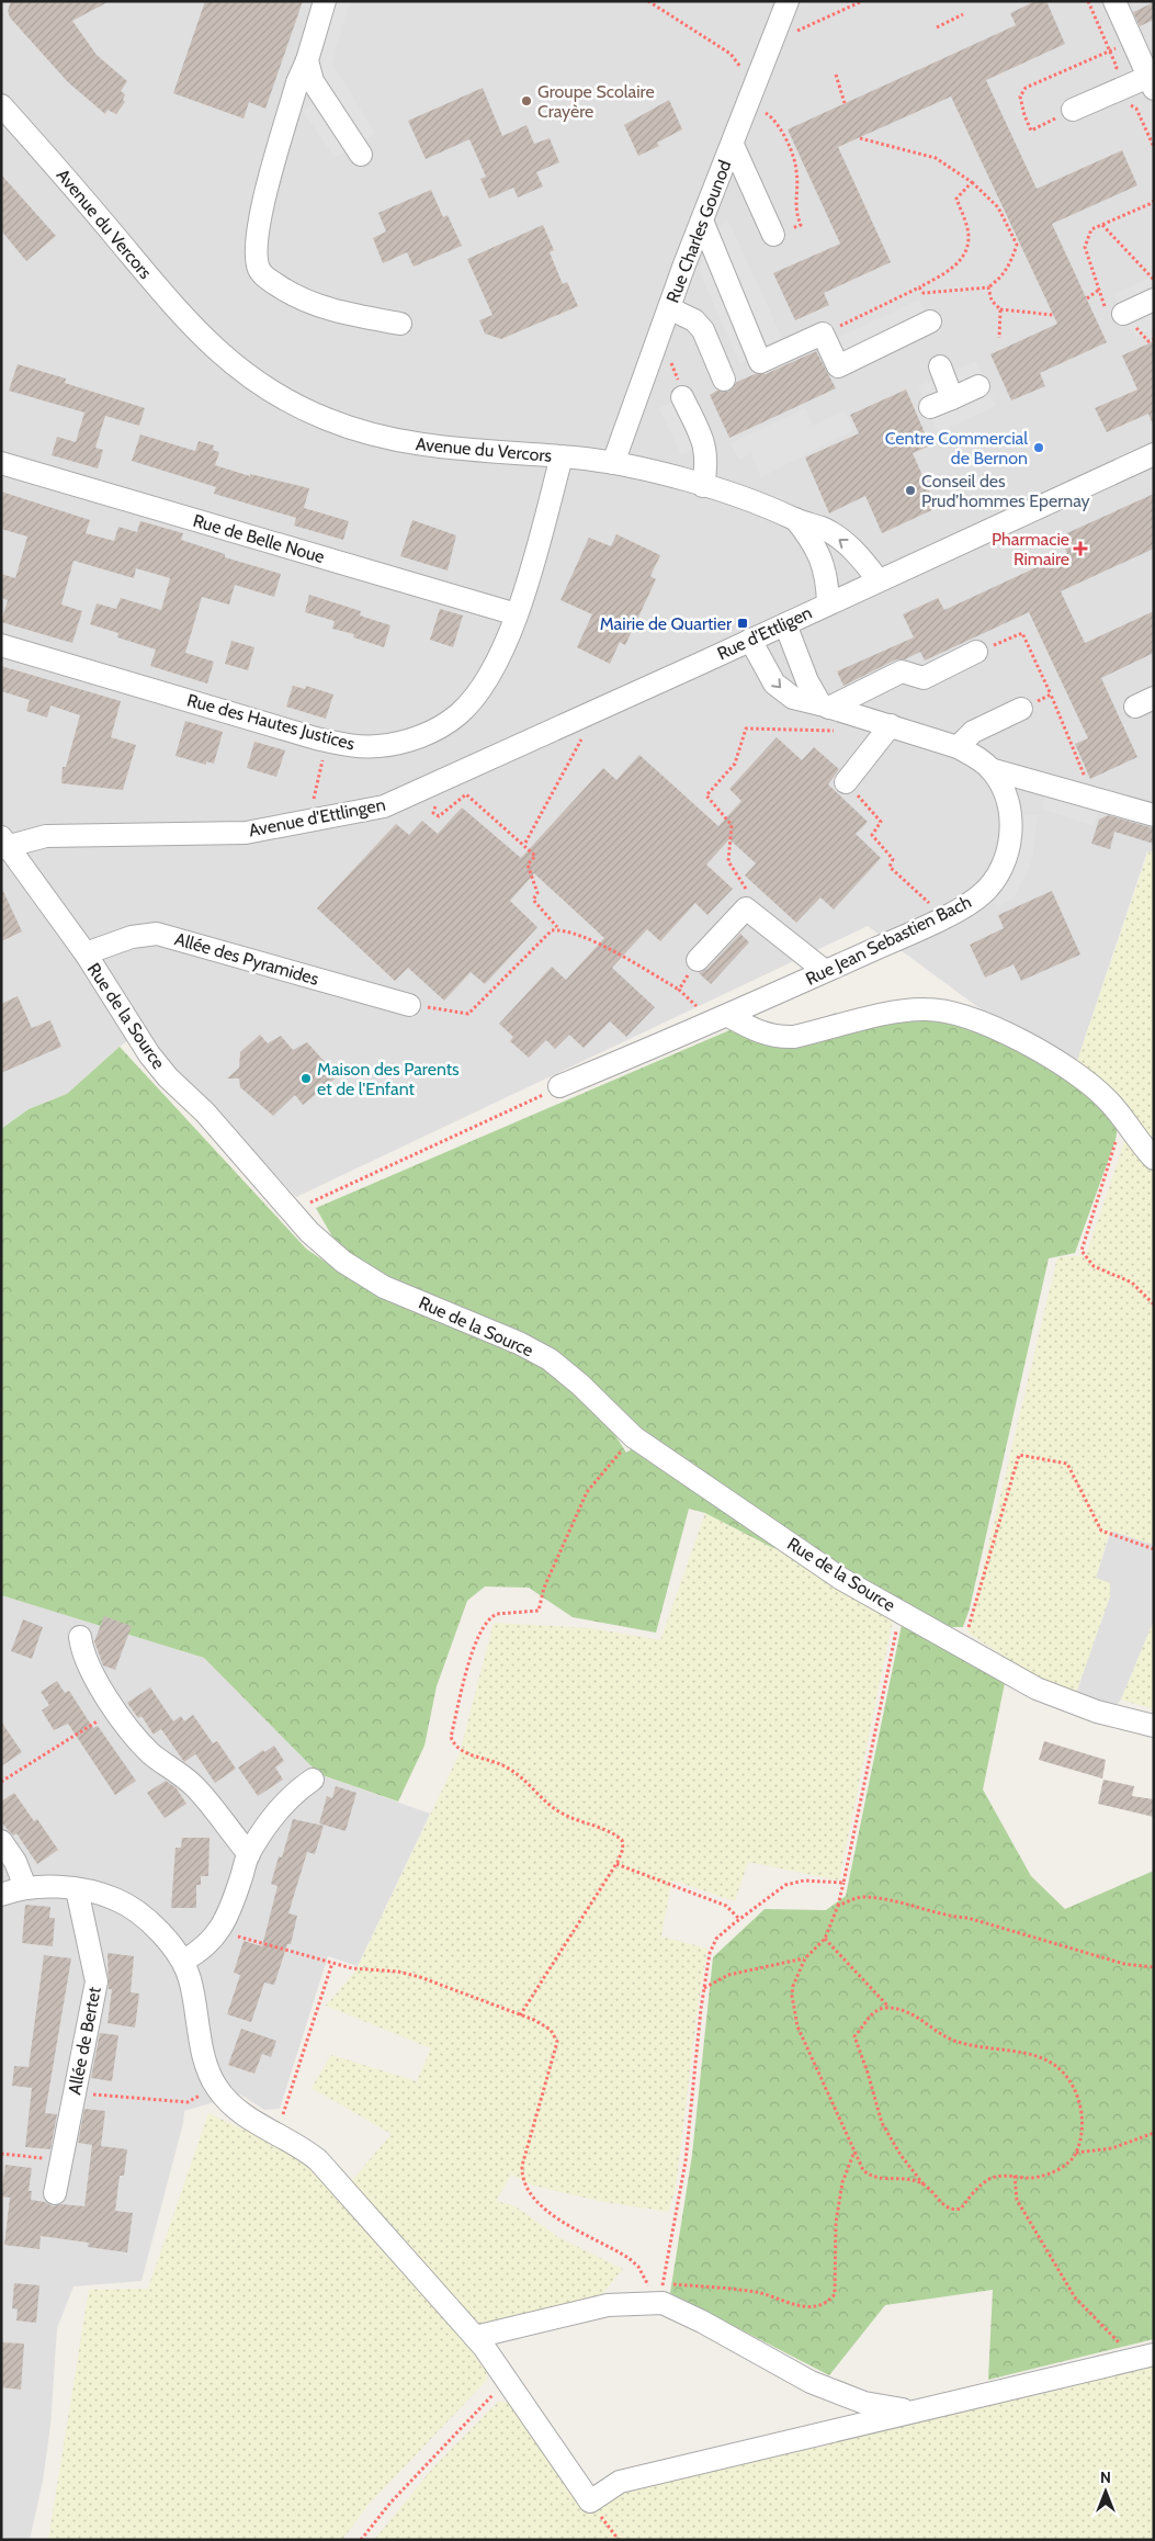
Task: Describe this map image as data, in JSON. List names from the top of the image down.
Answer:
{
  "streets": {
    "street": [
      "Avenue du Vercors",
      "Rue Charles Gounod",
      "Rue de Belle Noue",
      "Rue d'Ettligen",
      "Rue des Hautes Justices",
      "Avenue d'Ettlingen",
      "Rue Jean Sebastien Bach",
      "Allée des Pyramides",
      "Rue de la Source",
      "Allée de Bertet"
    ]
  },
  "crossings": [
    ["Avenue du Vercors", "Rue Charles Gounod"],
    ["Avenue du Vercors", "Rue d'Ettligen"],
    ["Avenue du Vercors", "Rue des Hautes Justices"],
    ["Rue de Belle Noue", "Rue des Hautes Justices"],
    ["Rue d'Ettligen", "Avenue d'Ettlingen"],
    ["Rue d'Ettligen", "Rue Jean Sebastien Bach"],
    ["Avenue d'Ettlingen", "Rue de la Source"],
    ["Allée des Pyramides", "Rue de la Source"]
  ],
  "places": {
    "other": [
      "Groupe Scolaire Crayère",
      "Centre Commercial de Bernon",
      "Conseil des Prud’hommes Epernay",
      "Maison des Parents et de l'Enfant"
    ],
    "health": ["Pharmacie Rimaire"],
    "transit": ["Mairie de Quartier"]
  },
  "north": "top"
}
